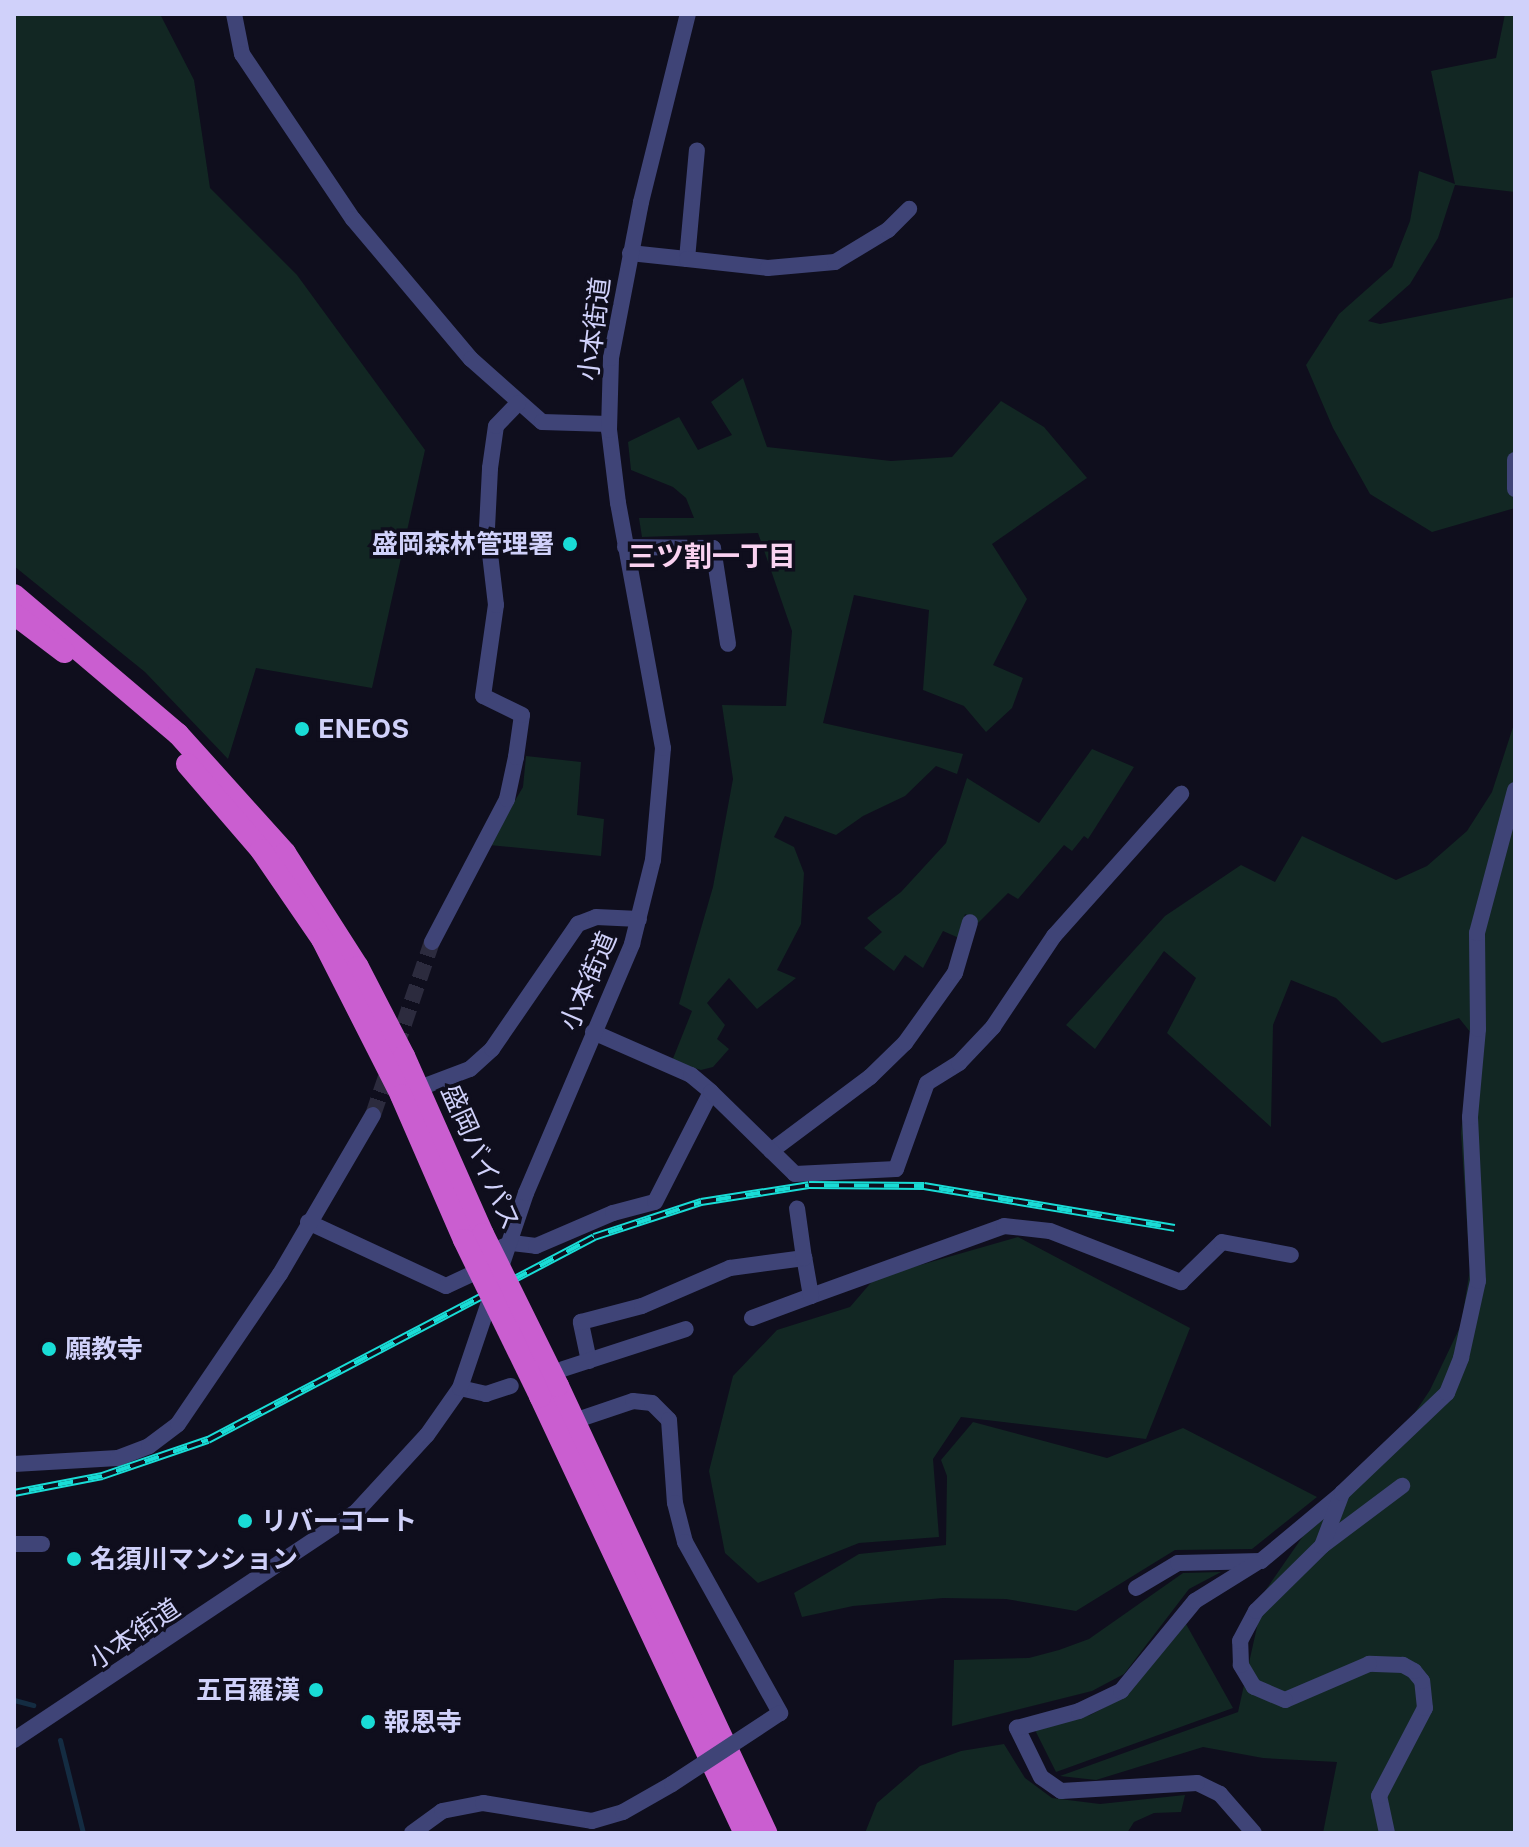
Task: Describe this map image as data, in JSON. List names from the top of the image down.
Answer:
{
  "streets": {
    "highway": ["盛岡バイパス"],
    "street": ["小本街道"]
  },
  "districts": ["三ツ割一丁目"],
  "places": [
    "盛岡森林管理署",
    "ENEOS",
    "願教寺",
    "リバーコート",
    "名須川マンション",
    "五百羅漢",
    "報恩寺"
  ]
}
